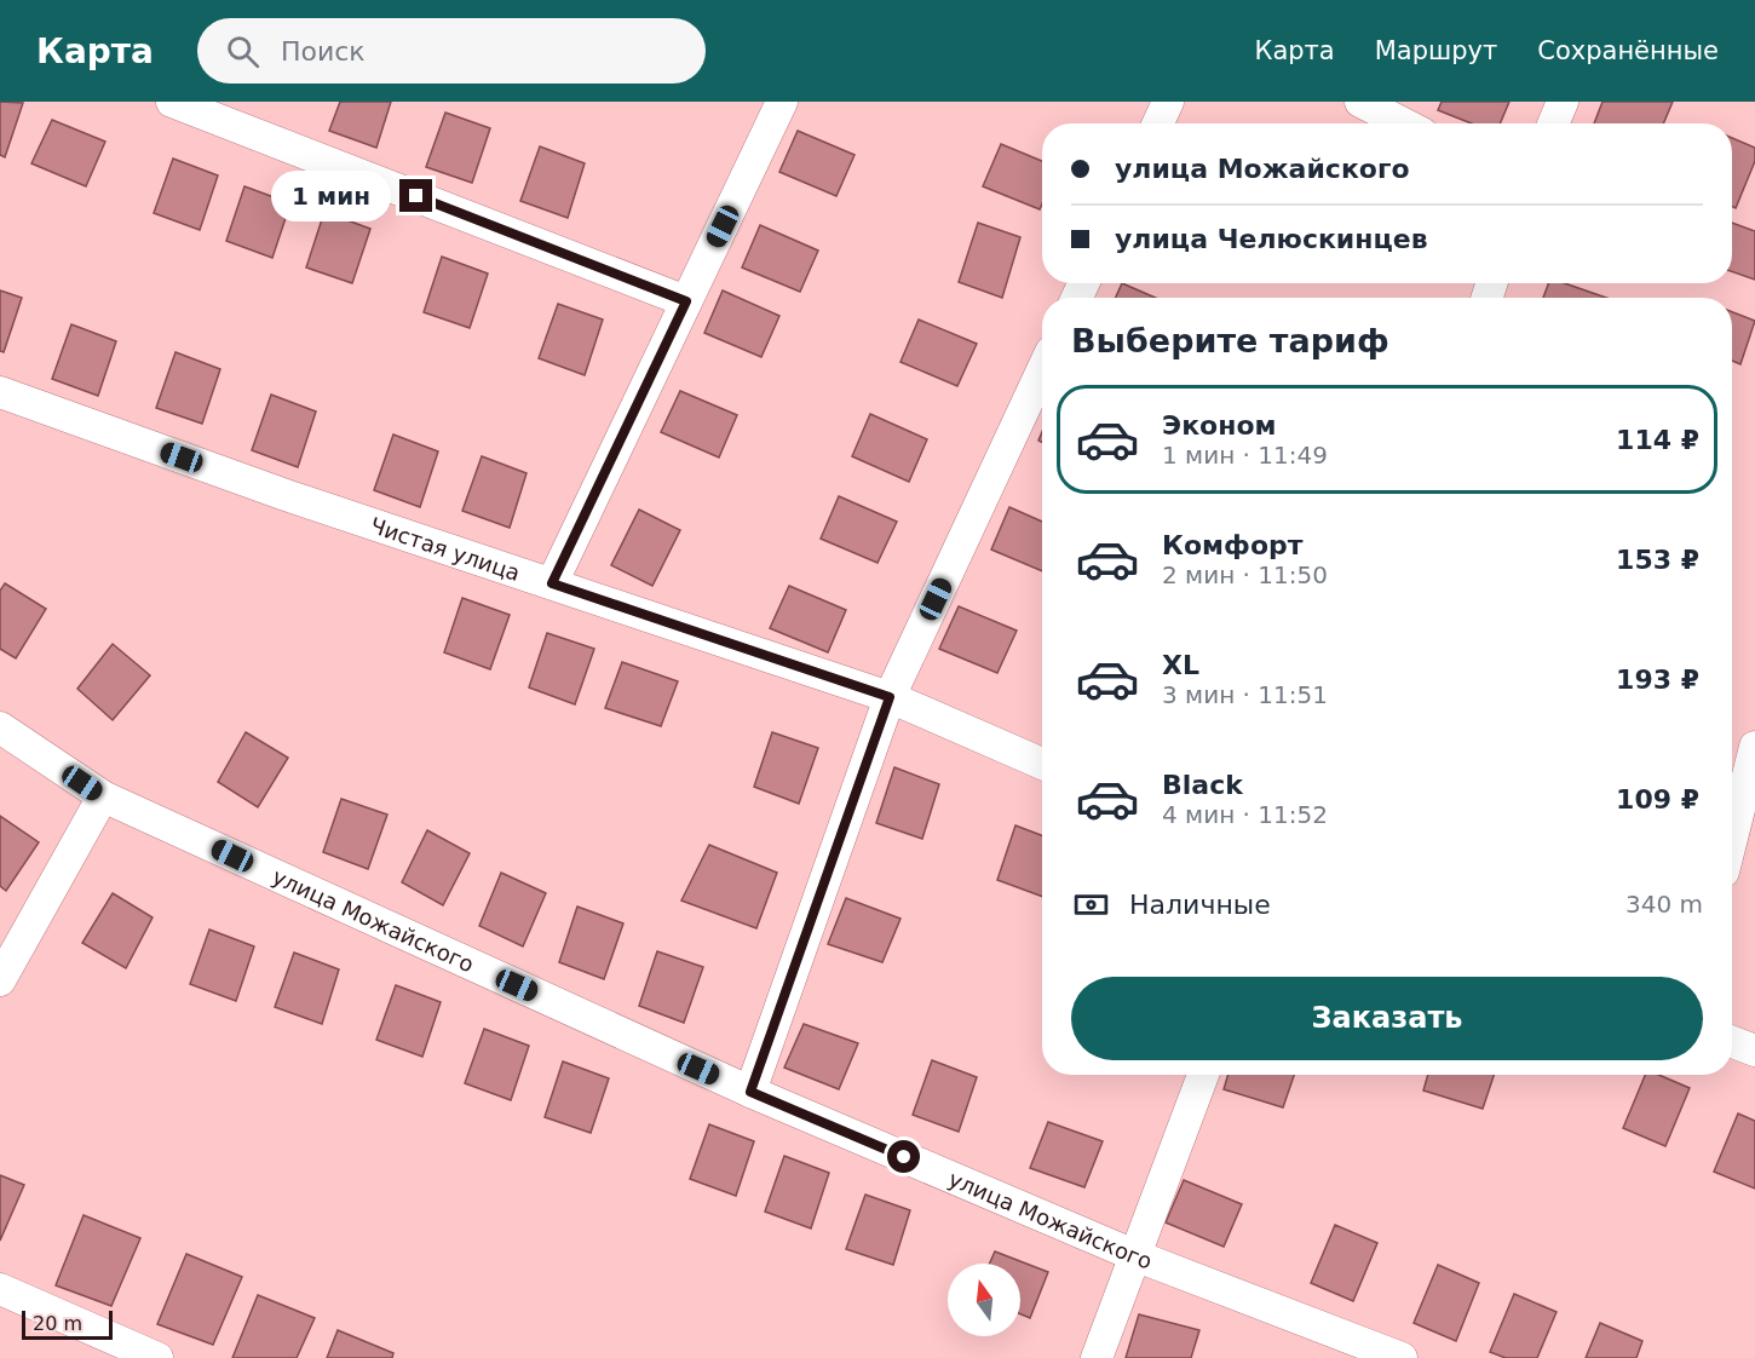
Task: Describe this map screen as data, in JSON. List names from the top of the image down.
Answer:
{
  "streets": {
    "street": ["Чистая улица", "улица Можайского"]
  },
  "scale_bar": "20 m",
  "north": "top",
  "page": {
    "header": "Карта",
    "search": "Поиск",
    "nav": ["Карта", "Маршрут", "Сохранённые"],
    "banner": ["улица Можайского", "улица Челюскинцев"],
    "bubble": "1 мин",
    "heading": "Выберите тариф",
    "list": [
      {
        "name": "Эконом",
        "note": "1 мин · 11:49",
        "value": "114 ₽"
      },
      {
        "name": "Комфорт",
        "note": "2 мин · 11:50",
        "value": "153 ₽"
      },
      {
        "name": "XL",
        "note": "3 мин · 11:51",
        "value": "193 ₽"
      },
      {
        "name": "Black",
        "note": "4 мин · 11:52",
        "value": "109 ₽"
      }
    ],
    "pay": ["Наличные", "340 m"],
    "buttons": "Заказать",
    "scale": "20 m"
  }
}
